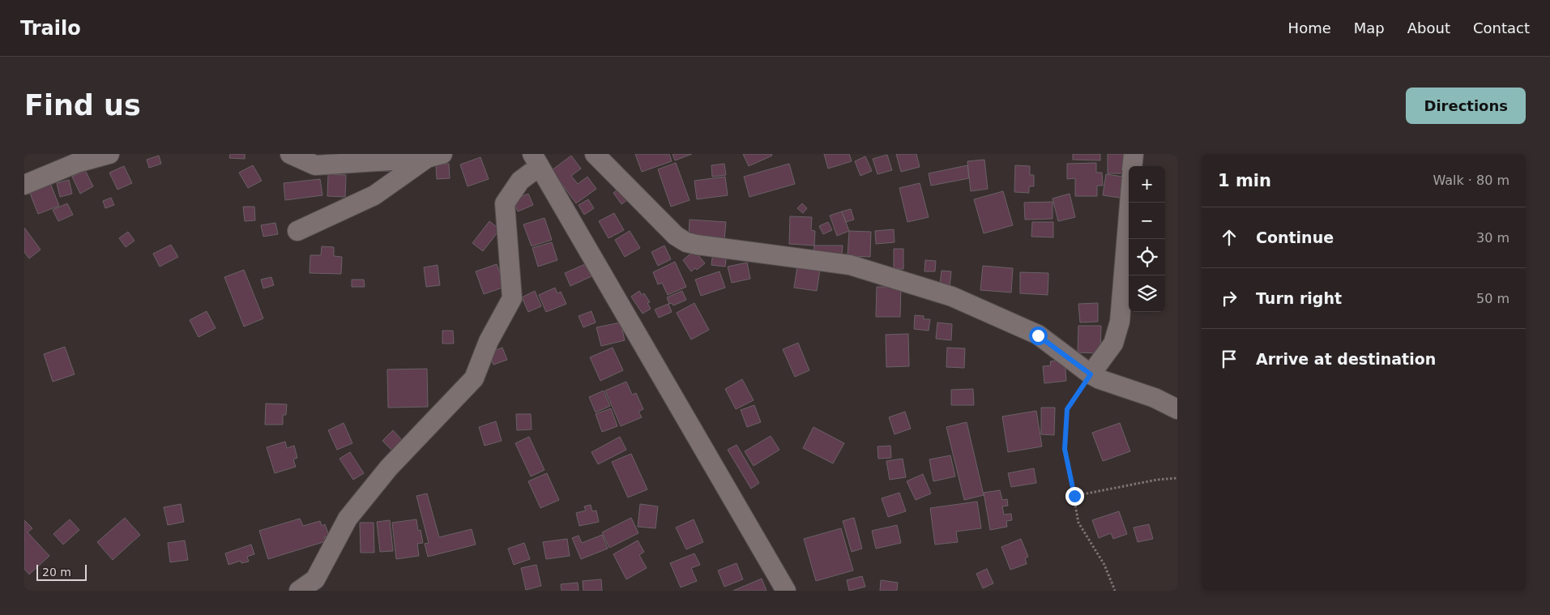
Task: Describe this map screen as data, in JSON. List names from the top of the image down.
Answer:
{
  "scale_bar": "20 m",
  "page": {
    "header": "Trailo",
    "nav": [
      "Home",
      "Map",
      "About",
      "Contact"
    ],
    "buttons": "Directions",
    "title": "Find us",
    "heading": ["1 min", "Walk · 80 m"],
    "map_buttons": ["+", "−"],
    "list": [
      ["Continue", "30 m"],
      ["Turn right", "50 m"],
      "Arrive at destination"
    ],
    "scale": "20 m"
  }
}
